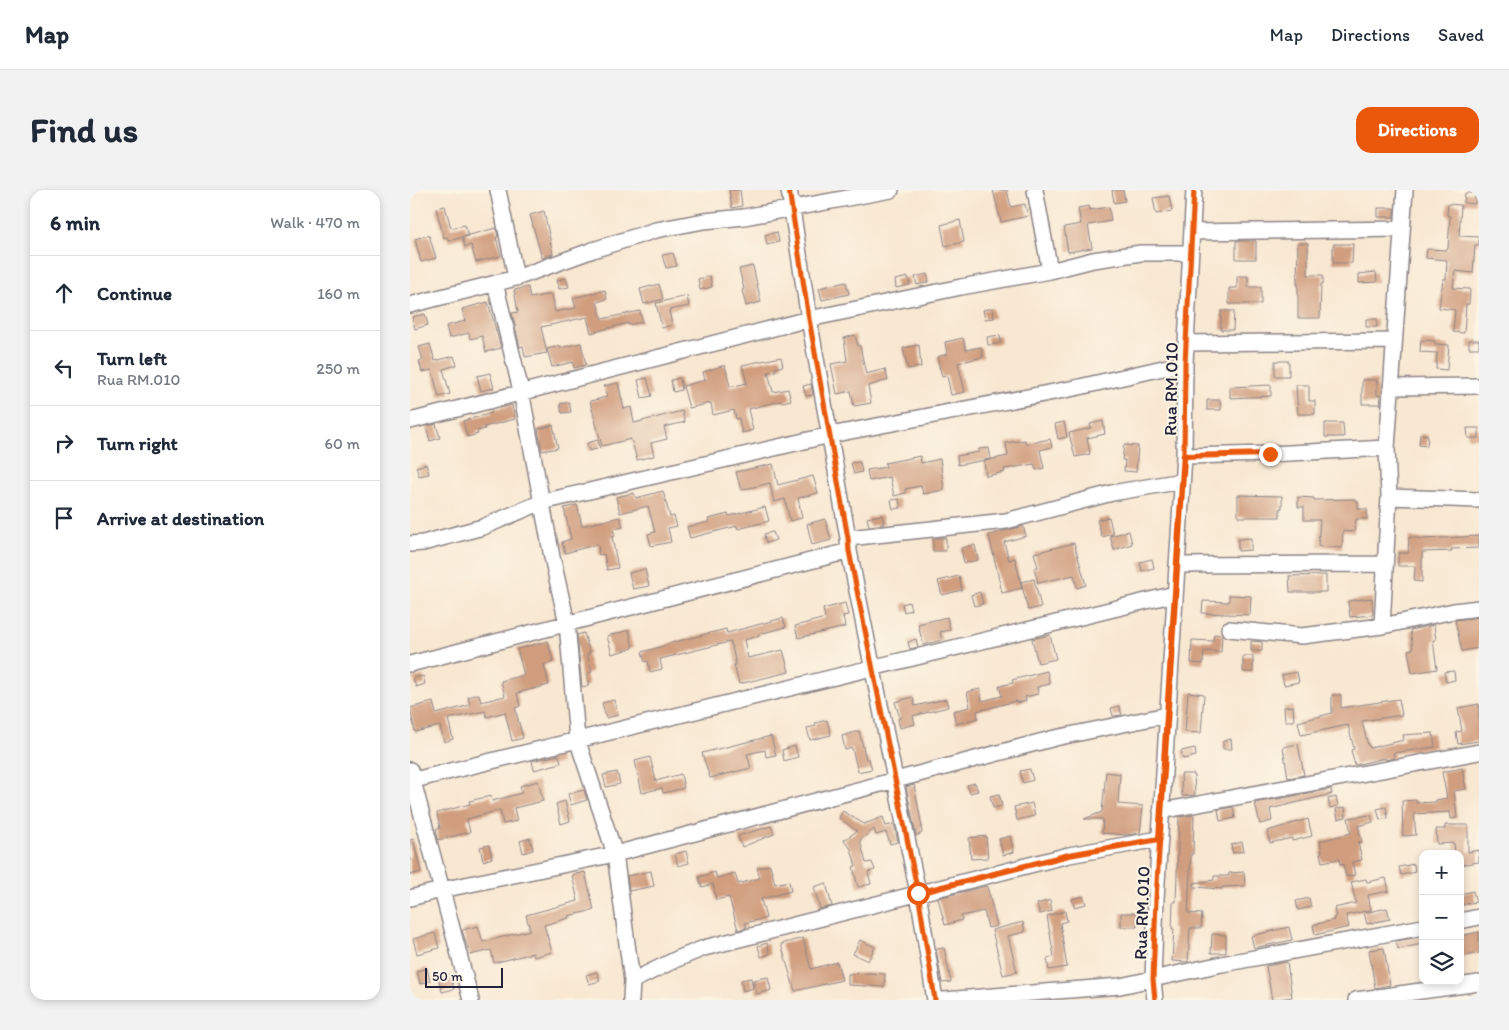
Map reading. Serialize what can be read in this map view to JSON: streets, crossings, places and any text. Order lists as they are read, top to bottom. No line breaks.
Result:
{"streets":{"street":["Rua RM.010"]},"scale_bar":"50 m","page":{"header":"Map","nav":["Map","Directions","Saved"],"buttons":"Directions","title":"Find us","heading":["6 min","Walk · 470 m"],"list":[["Continue","160 m"],["Turn left","Rua RM.010","250 m"],["Turn right","60 m"],"Arrive at destination"],"map_buttons":["+","−"],"scale":"50 m"}}
